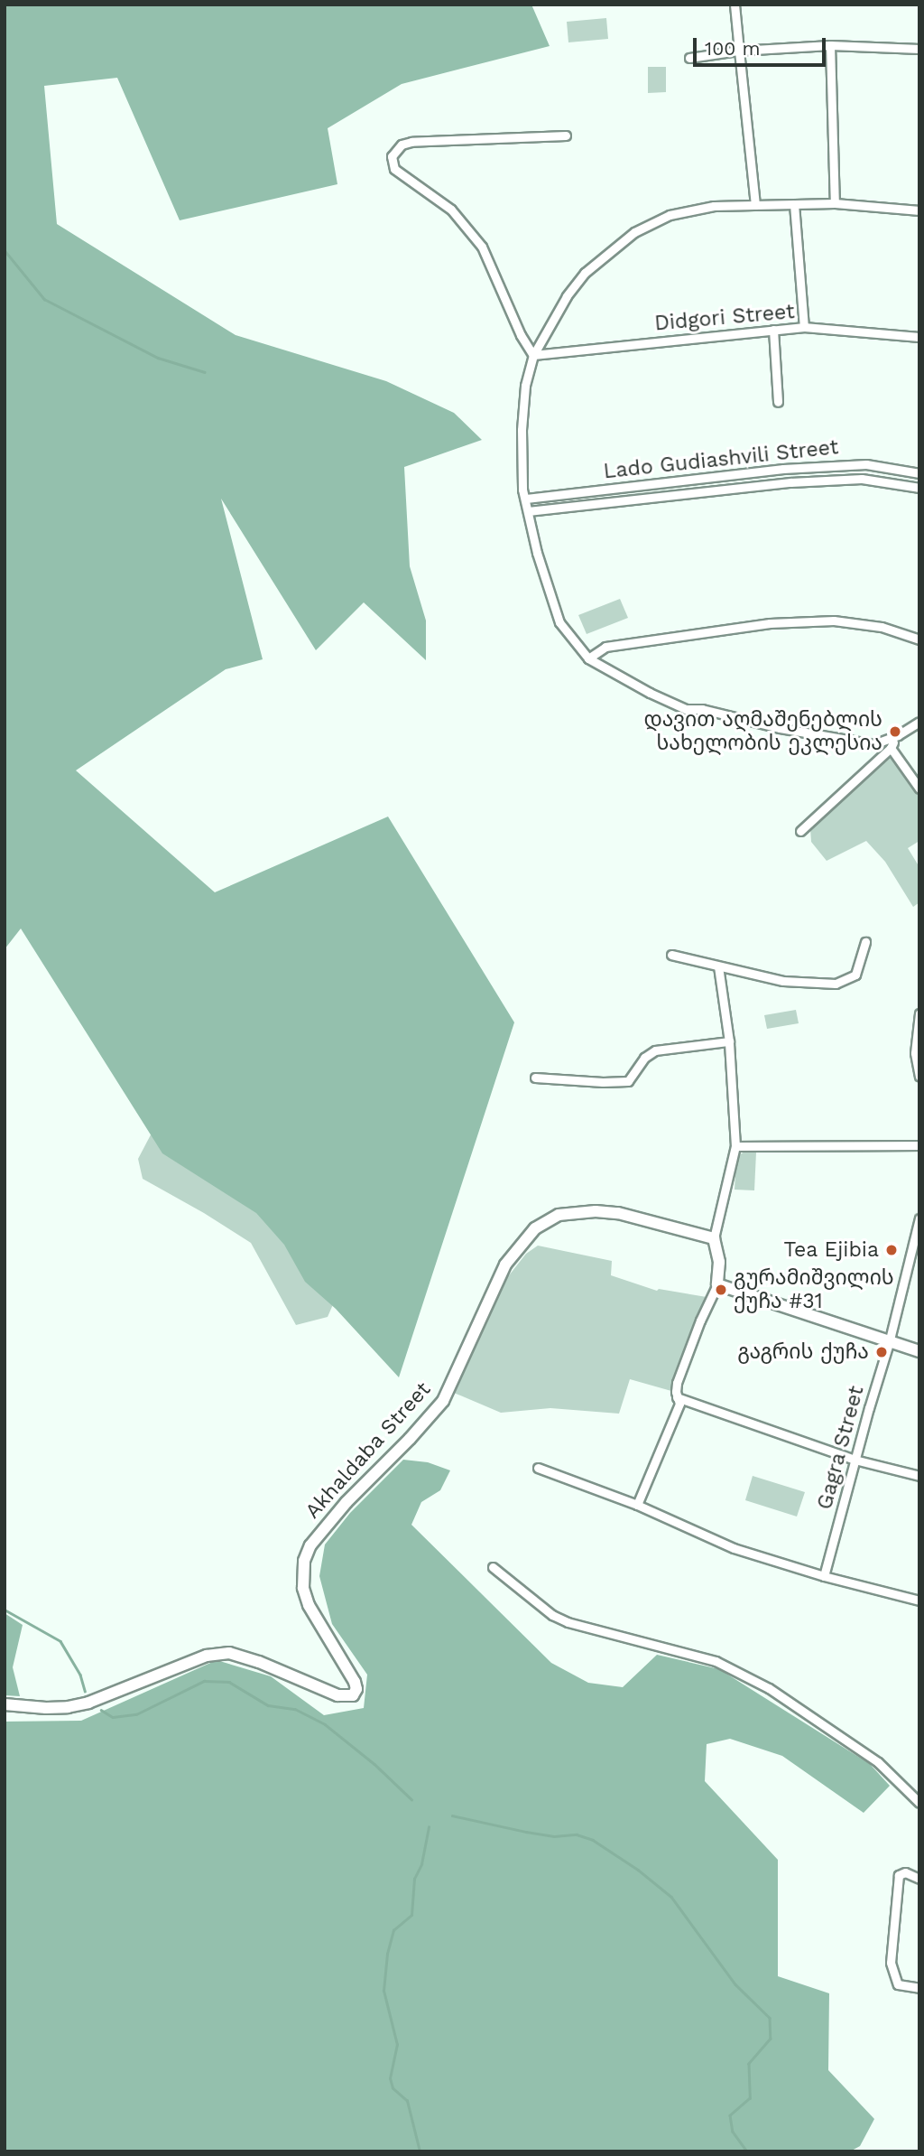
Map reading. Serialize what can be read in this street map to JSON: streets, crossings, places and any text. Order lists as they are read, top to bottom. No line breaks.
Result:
{"streets":{"street":["Didgori Street","Lado Gudiashvili Street","Gagra Street","Akhaldaba Street"]},"places":["დავით აღმაშენებლის სახელობის ეკლესია","Tea Ejibia","გურამიშვილის ქუჩა #31","გაგრის ქუჩა"],"scale_bar":"100 m"}
